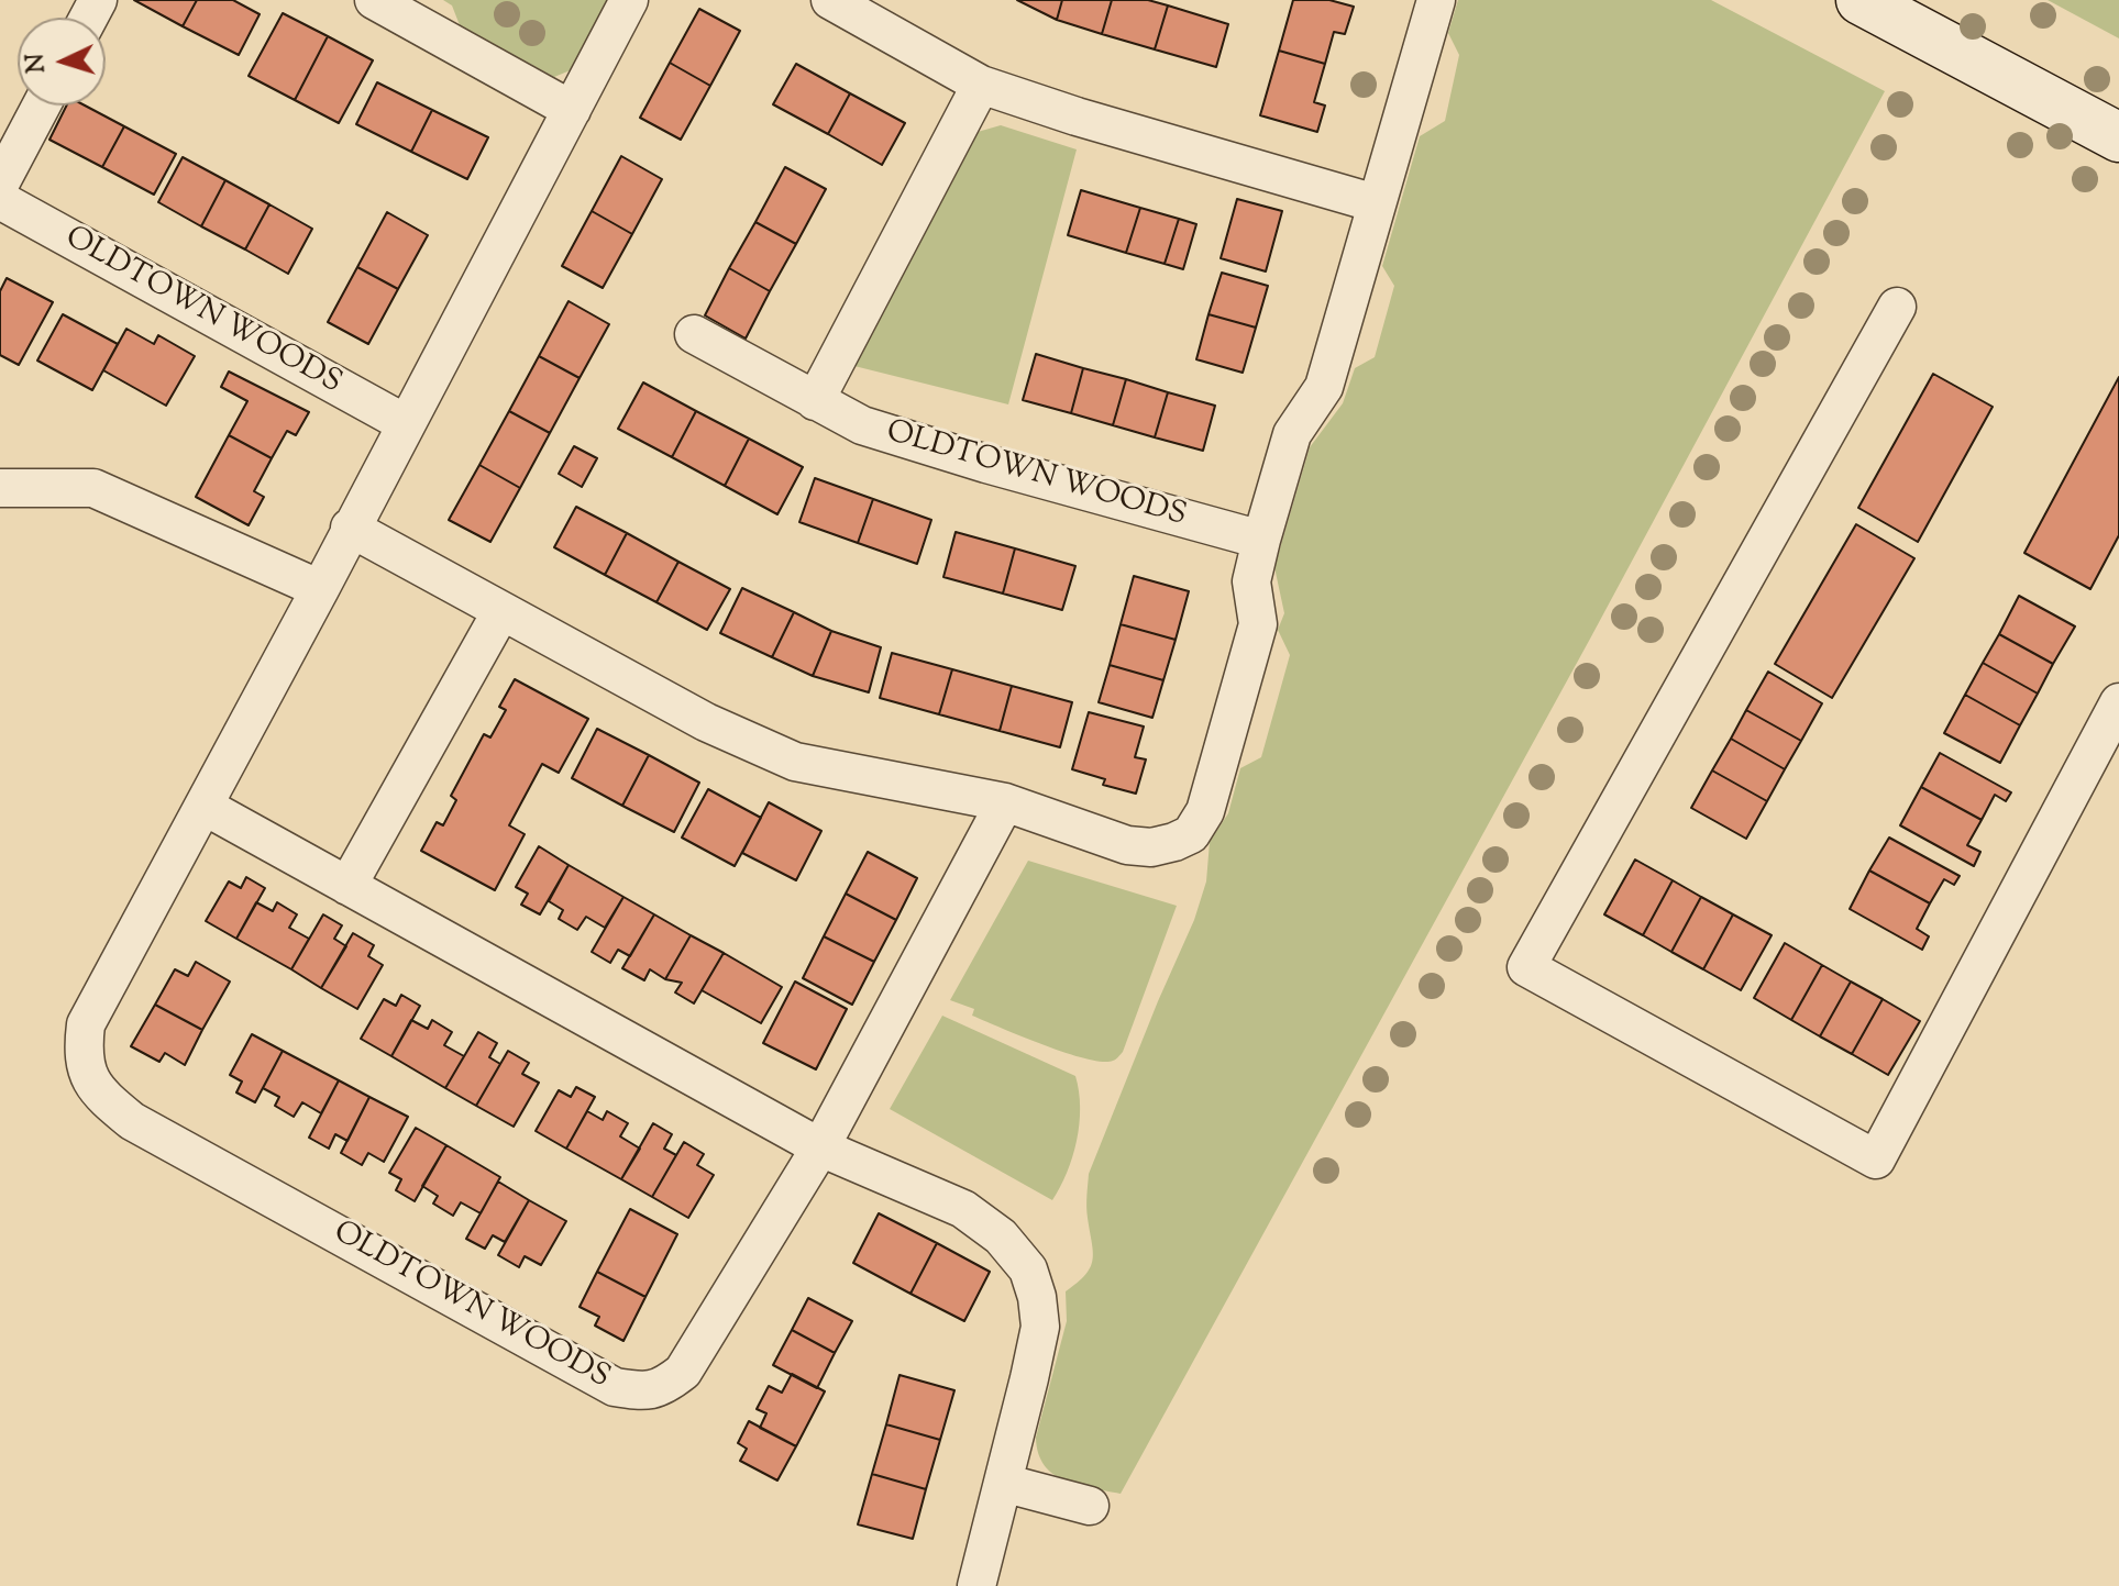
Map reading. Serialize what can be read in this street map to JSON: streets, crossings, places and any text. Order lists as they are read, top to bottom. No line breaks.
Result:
{"streets":{"street":["OLDTOWN WOODS"]},"north":"left"}
